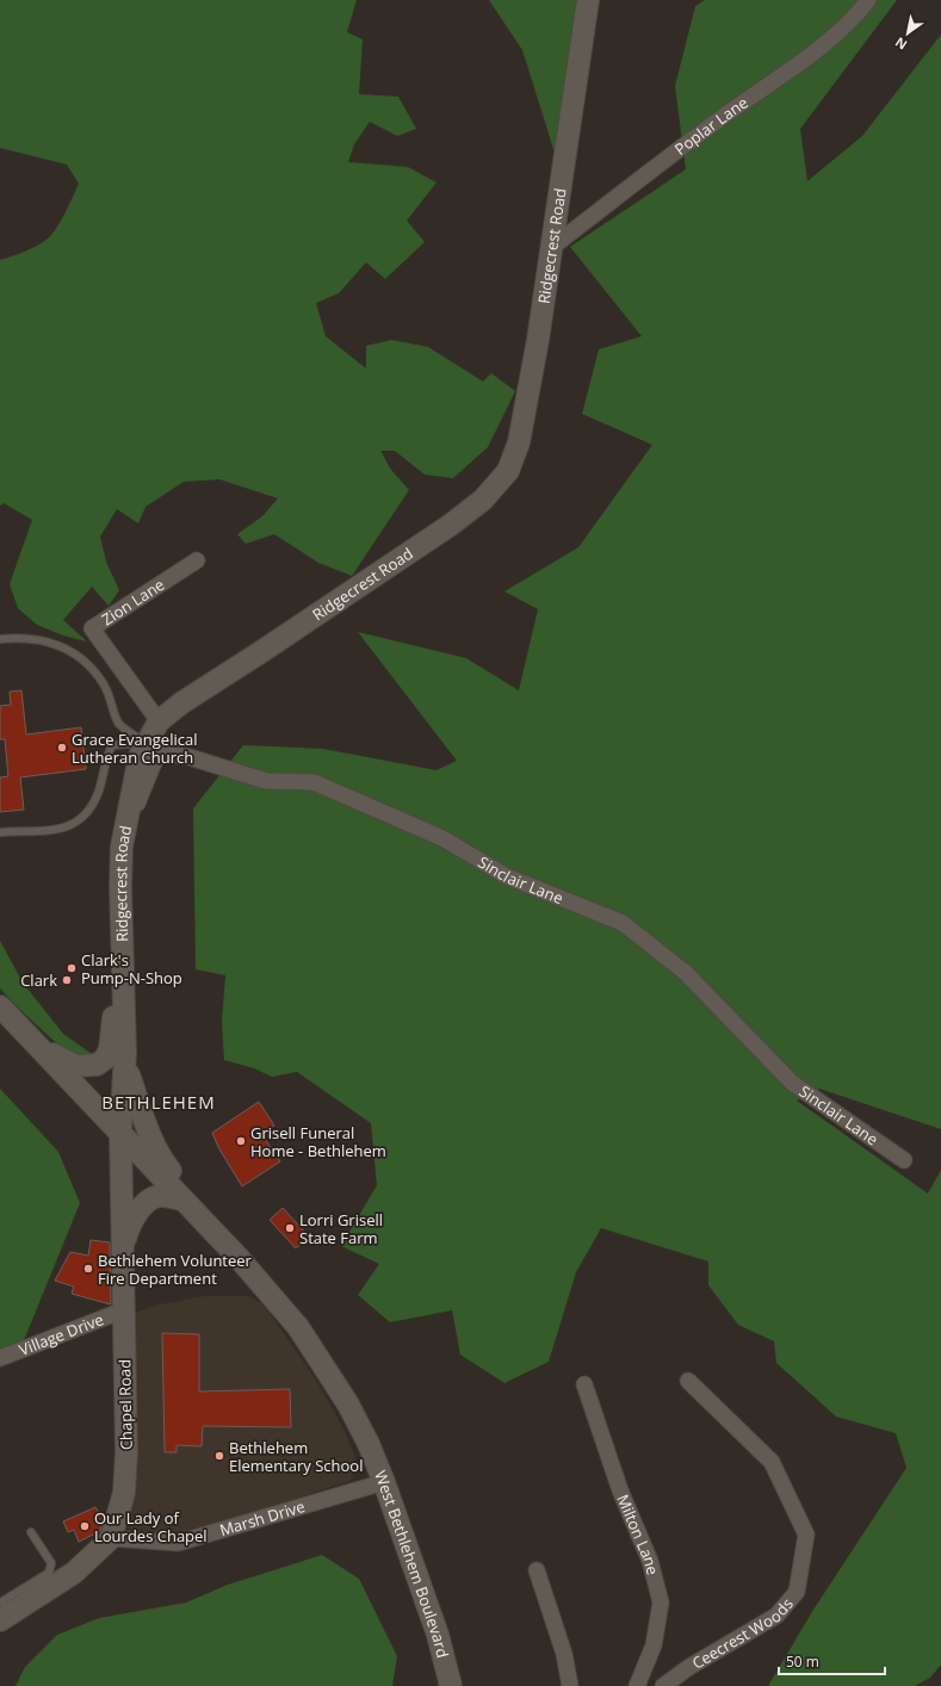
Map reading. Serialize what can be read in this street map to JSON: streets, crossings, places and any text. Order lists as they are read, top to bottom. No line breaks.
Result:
{"streets":{"main road":["Ridgecrest Road","Chapel Road","West Bethlehem Boulevard"],"street":["Poplar Lane","Zion Lane","Sinclair Lane","Village Drive","Marsh Drive","Milton Lane","Ceecrest Woods"]},"crossings":[["Poplar Lane","Ridgecrest Road"],["Ridgecrest Road","Zion Lane"],["Ridgecrest Road","Sinclair Lane"],["Ridgecrest Road","Chapel Road"],["Ridgecrest Road","West Bethlehem Boulevard"],["Village Drive","Chapel Road"],["Chapel Road","Marsh Drive"],["Chapel Road","West Bethlehem Boulevard"],["Marsh Drive","West Bethlehem Boulevard"]],"districts":["BETHLEHEM"],"places":["Grace Evangelical Lutheran Church","Clark's Pump-N-Shop","Clark","Grisell Funeral Home - Bethlehem","Lorri Grisell State Farm","Bethlehem Volunteer Fire Department","Bethlehem Elementary School","Our Lady of Lourdes Chapel"],"scale_bar":"50 m","north":"bottom left"}
